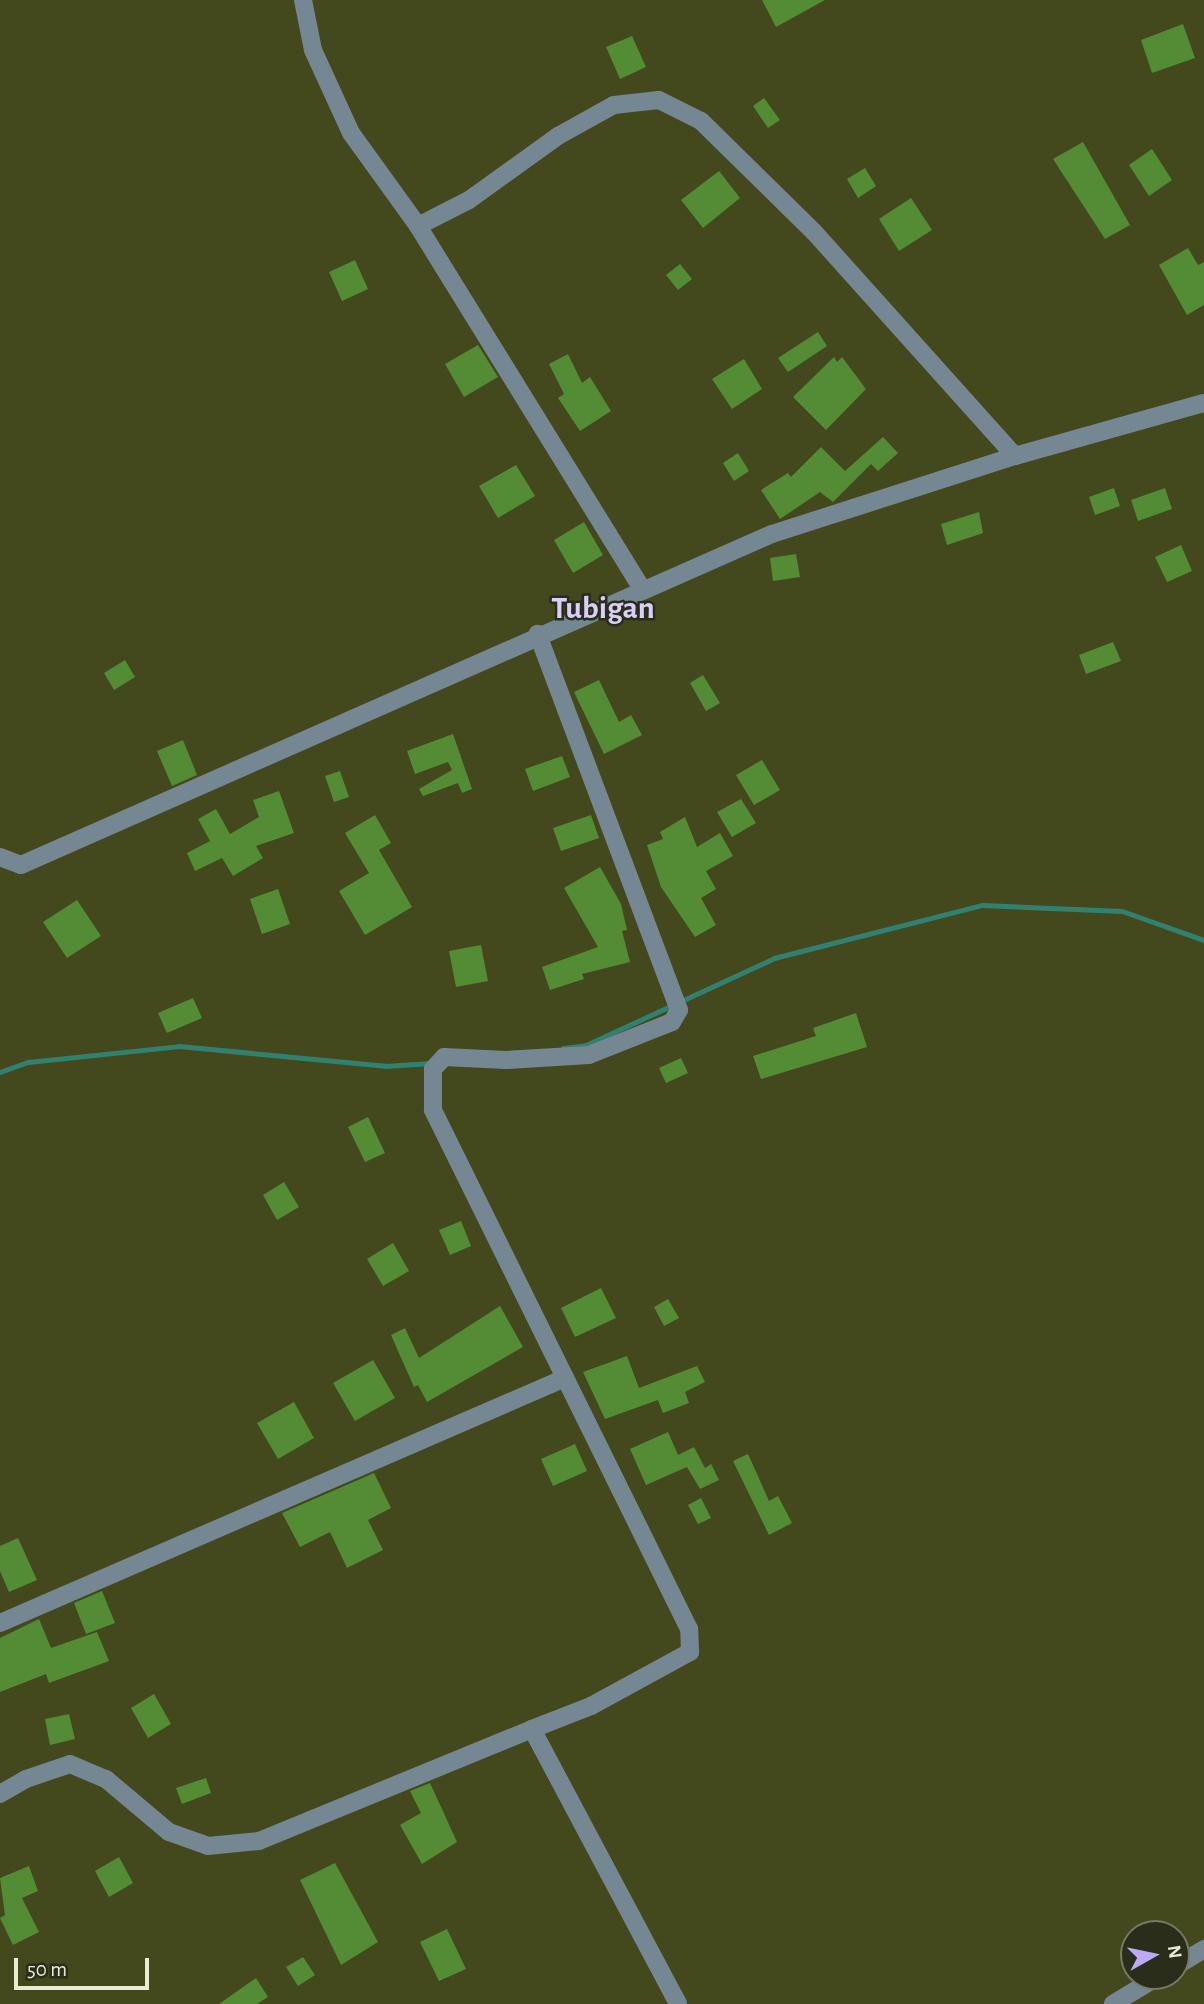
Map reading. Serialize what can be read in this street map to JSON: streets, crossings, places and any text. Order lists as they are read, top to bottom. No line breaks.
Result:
{"districts":["Tubigan"],"scale_bar":"50 m","north":"right"}
